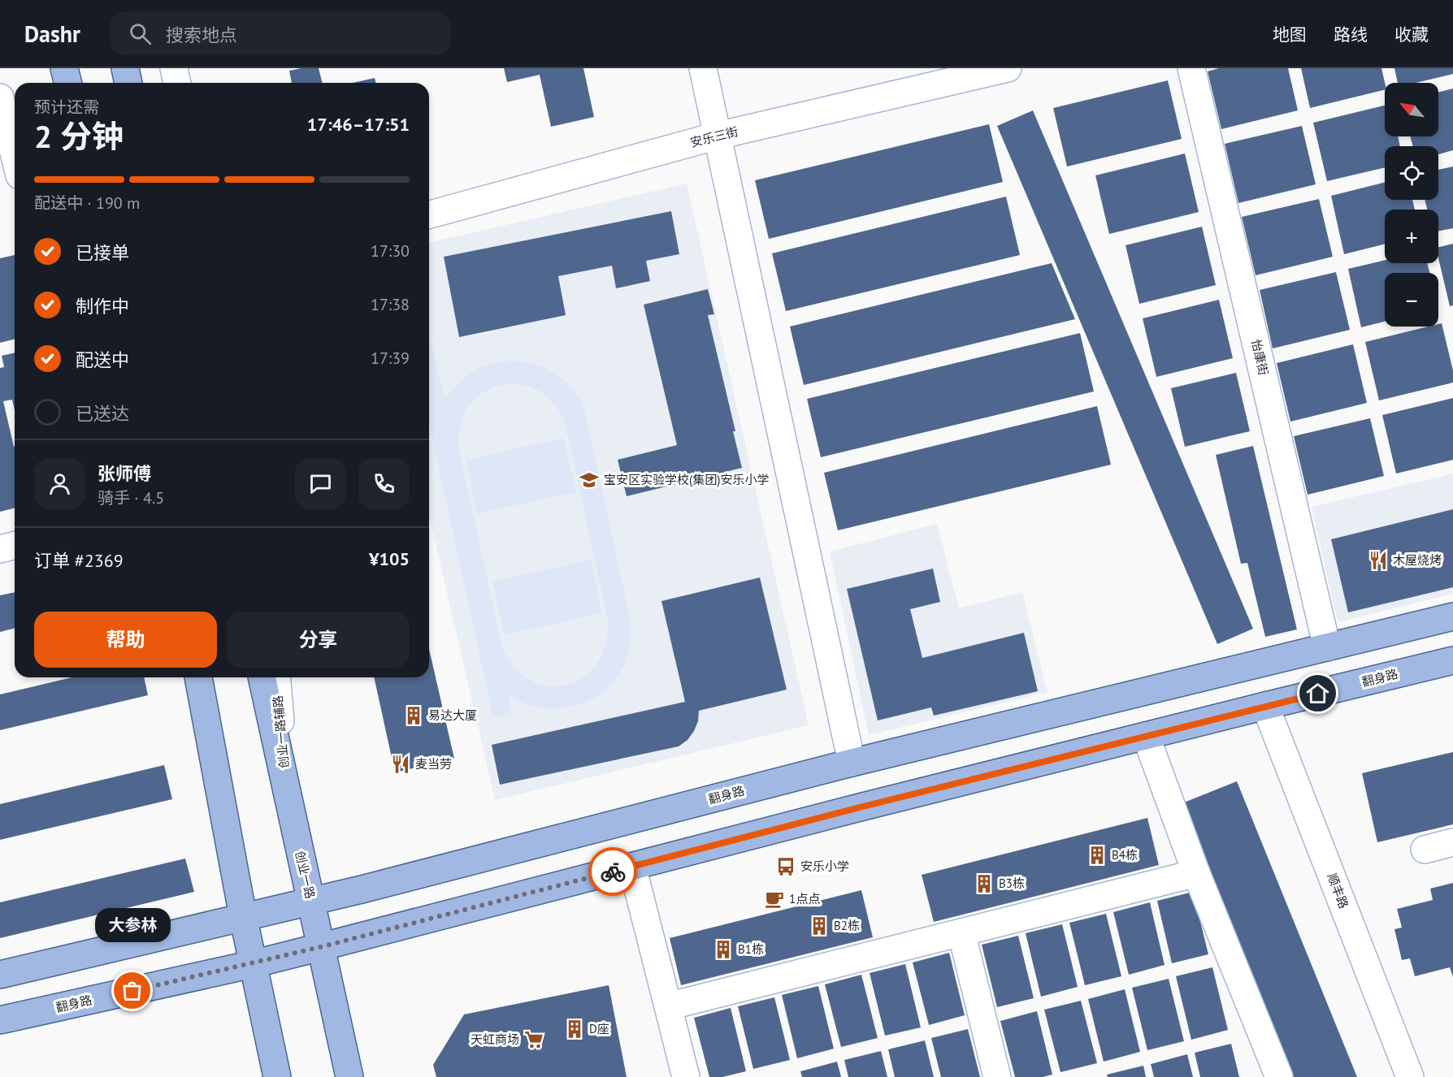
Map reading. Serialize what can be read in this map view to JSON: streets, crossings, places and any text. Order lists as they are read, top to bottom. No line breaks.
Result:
{"streets":{"main road":["翻身路","创业一路"],"street":["安乐三街","怡康街","创业一路辅路","顺丰路"]},"crossings":[["怡康街","翻身路"],["翻身路","创业一路"],["翻身路","顺丰路"],["创业一路辅路","创业一路"]],"places":{"school or university":["宝安区实验学校(集团)安乐小学"],"restaurant":["木屋烧烤","麦当劳"],"building":["易达大厦","B4栋","B3栋","B2栋","B1栋","D座"],"bus stop":["安乐小学"],"cafe":["1点点"],"other":["大参林"],"supermarket":["天虹商场"]},"north":"top left","page":{"header":"Dashr","search":"搜索地点","nav":["地图","路线","收藏"],"map_buttons":["+","−"],"heading":["2 分钟","预计还需","17:46–17:51"],"panel":["张师傅","骑手 · 4.5","订单 #2369","¥105"],"bar":"配送中 · 190 m","list":[["已接单","17:30"],["制作中","17:38"],["配送中","17:39"],"已送达"],"buttons":["帮助","分享"],"bubble":"大参林"}}
